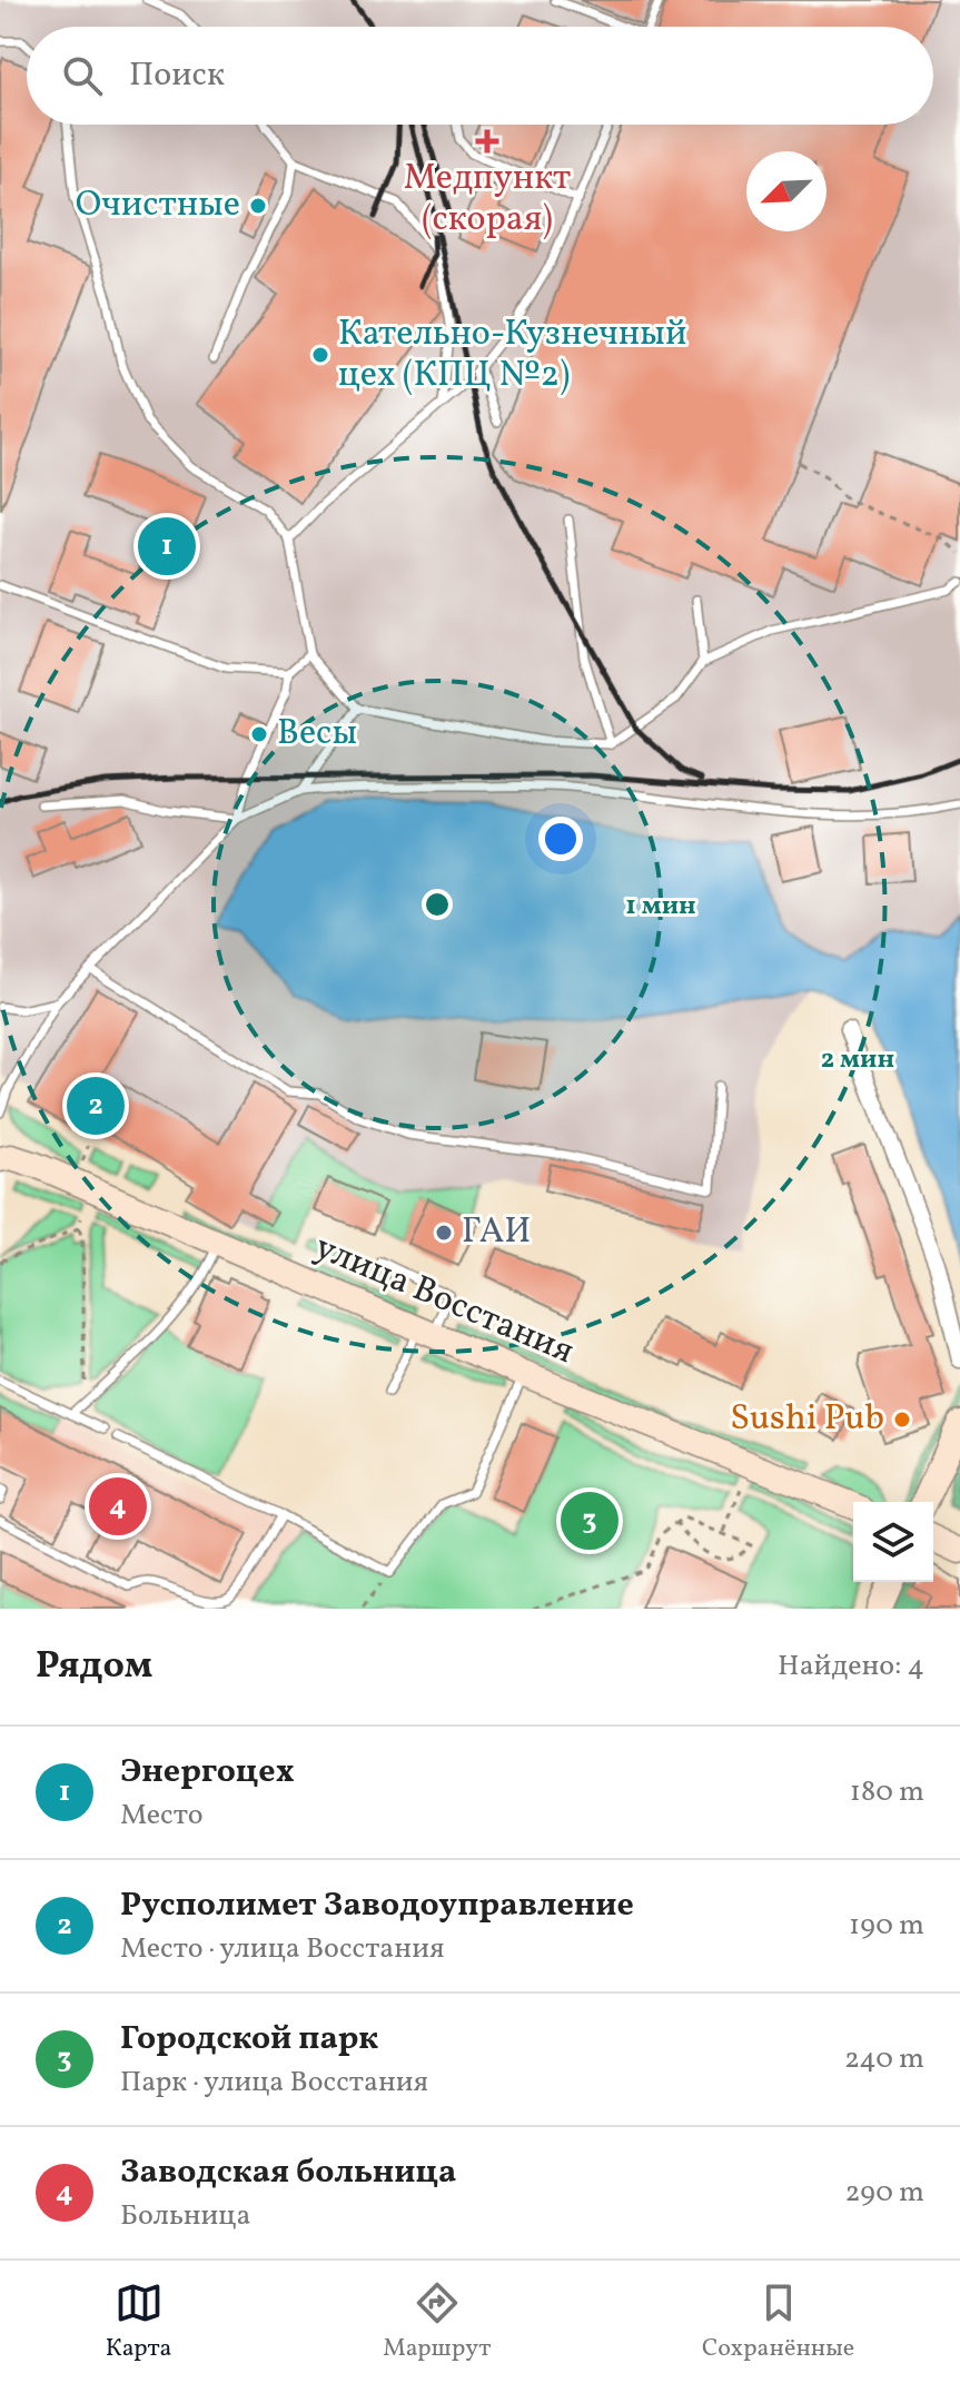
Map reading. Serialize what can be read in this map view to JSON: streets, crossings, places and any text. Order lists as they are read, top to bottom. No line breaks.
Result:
{"streets":{"street":["улица Восстания"]},"places":{"health":["Медпункт (скорая)"],"other":["Очистные","Кательно-Кузнечный цех (КПЦ №2)","Весы","ГАИ","Sushi Pub"]},"north":"bottom left","page":{"search":"Поиск","pins":["1","2","4","3"],"heading":["Рядом","Найдено: 4"],"list":[{"mark":"1","name":"Энергоцех","note":"Место","value":"180 m"},{"mark":"2","name":"Русполимет Заводоуправление","note":"Место · улица Восстания","value":"190 m"},{"mark":"3","name":"Городской парк","note":"Парк · улица Восстания","value":"240 m"},{"mark":"4","name":"Заводская больница","note":"Больница","value":"290 m"}],"nav":["Карта","Маршрут","Сохранённые"]},"rings":["1 мин","2 мин"]}
